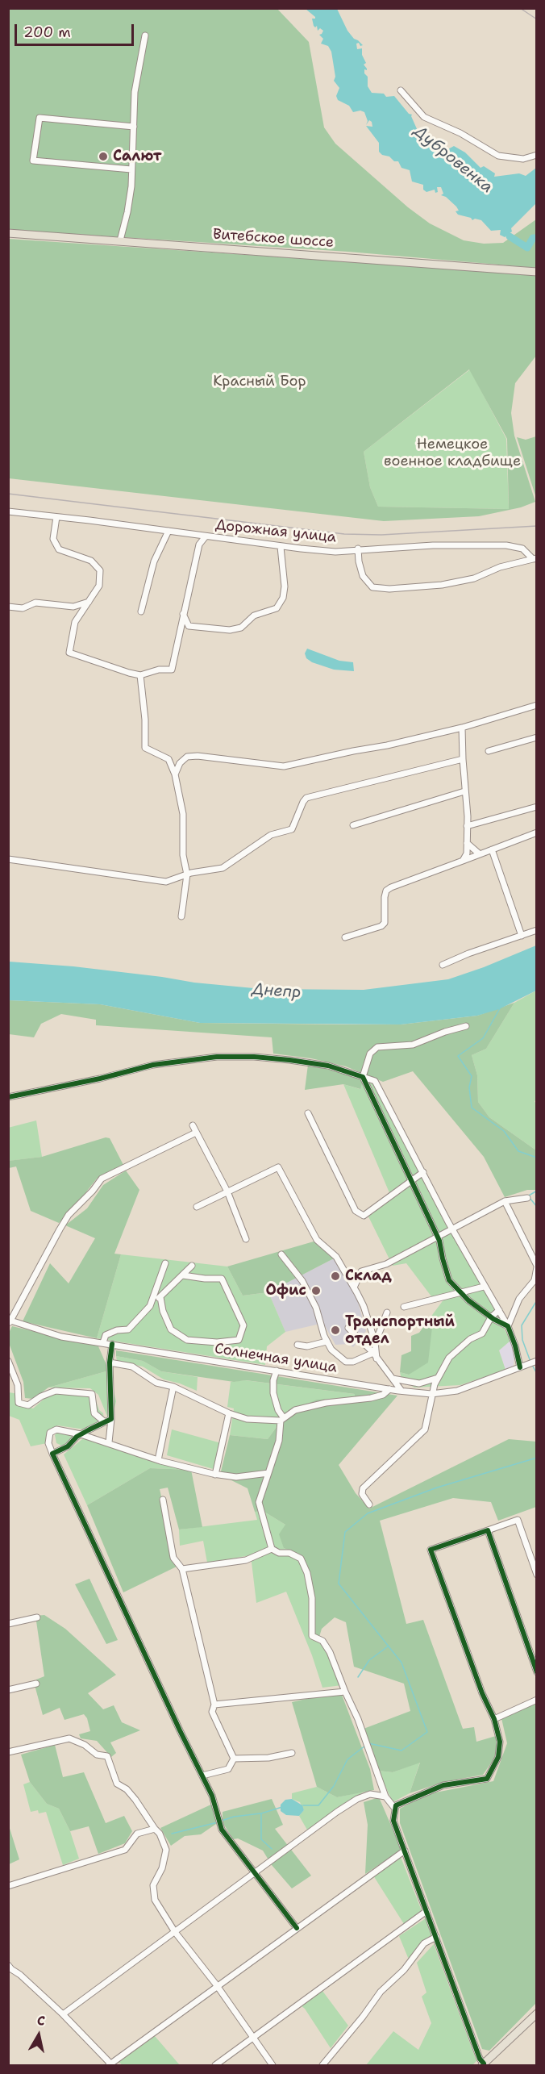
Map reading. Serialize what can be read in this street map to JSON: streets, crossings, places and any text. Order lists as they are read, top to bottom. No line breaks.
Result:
{"streets":{"main road":["Витебское шоссе"],"street":["Дорожная улица","Солнечная улица"]},"water":["Дубровенка","Днепр"],"parks":["Красный Бор","Немецкое военное кладбище"],"places":["Салют","Склад","Офис","Транспортный отдел"],"scale_bar":"200 m","north":"top"}
